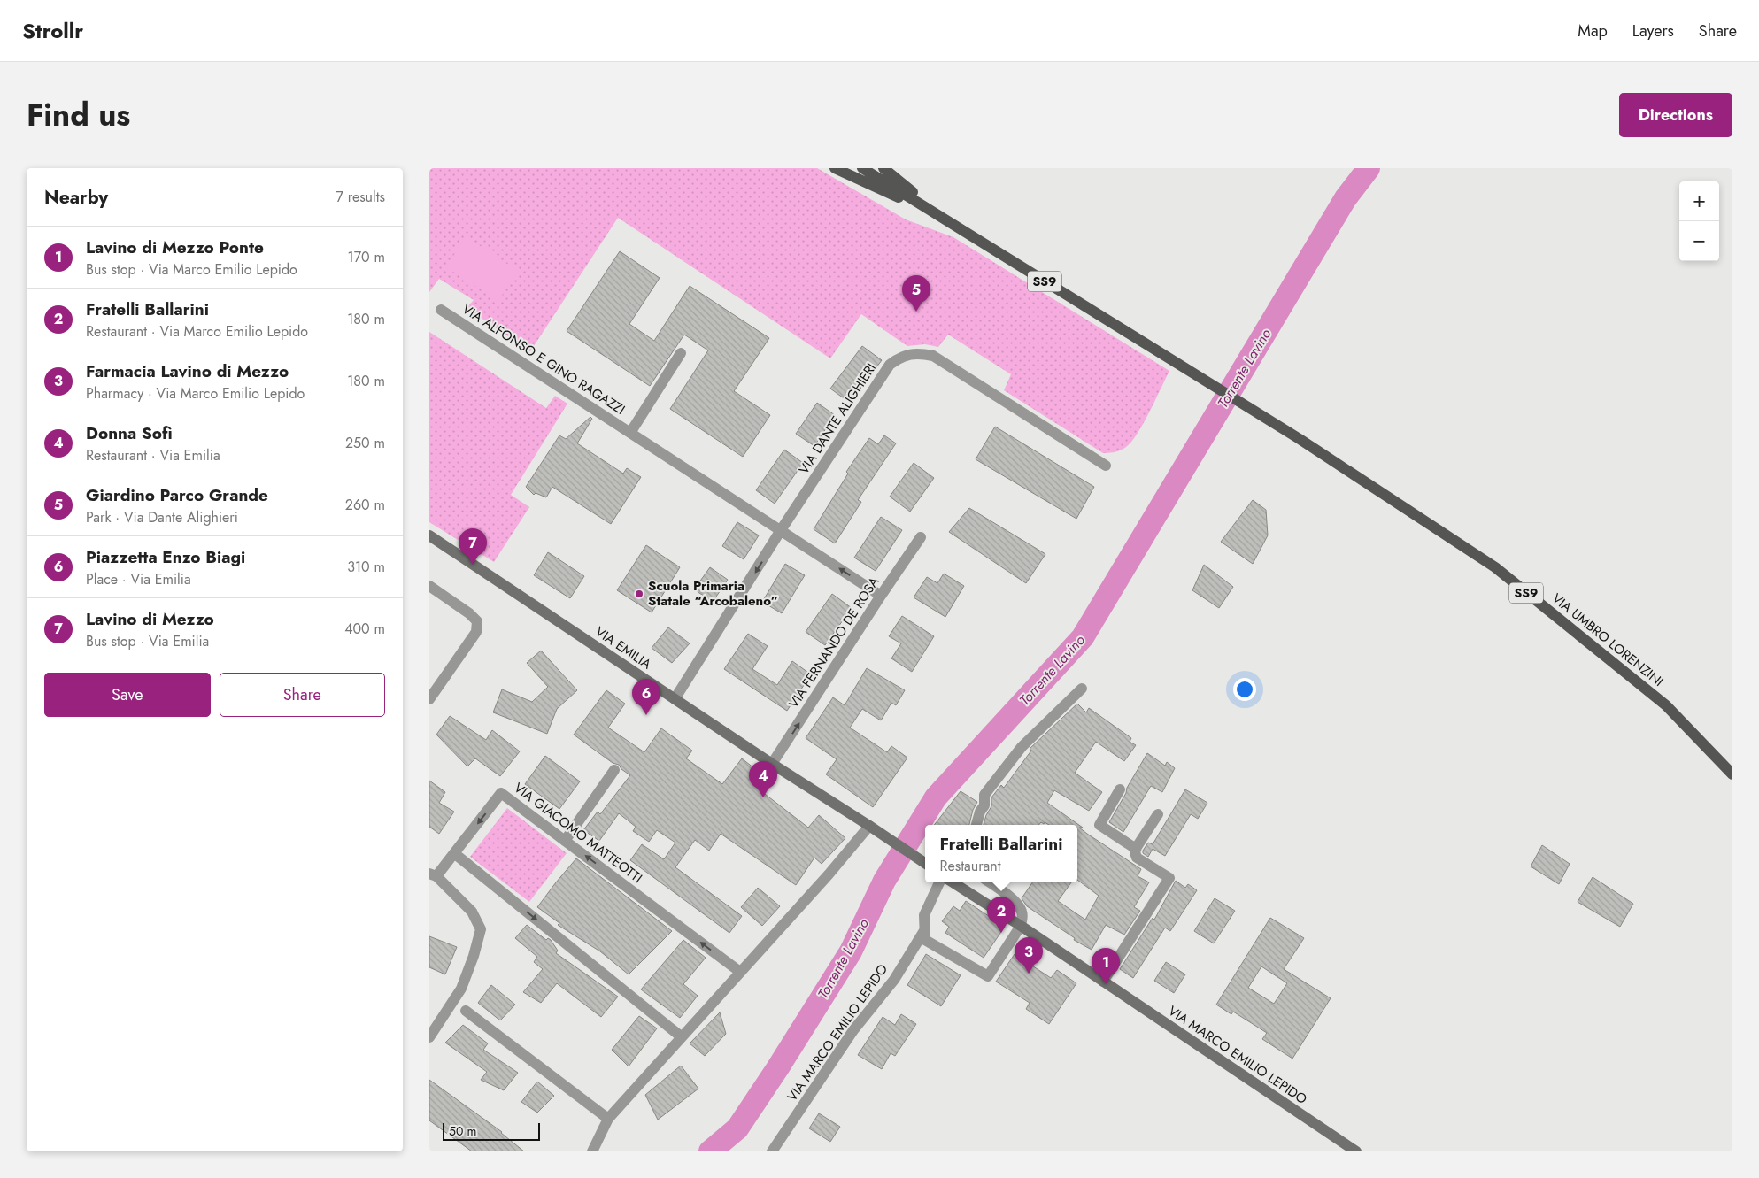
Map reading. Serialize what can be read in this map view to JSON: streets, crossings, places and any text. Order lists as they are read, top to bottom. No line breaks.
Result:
{"streets":{"main road":["SS9","VIA UMBRO LORENZINI","VIA EMILIA","VIA MARCO EMILIO LEPIDO"],"street":["VIA ALFONSO E GINO RAGAZZI","VIA DANTE ALIGHIERI","VIA FERNANDO DE ROSA","VIA GIACOMO MATTEOTTI"]},"crossings":[["SS9","VIA UMBRO LORENZINI"],["VIA ALFONSO E GINO RAGAZZI","VIA DANTE ALIGHIERI"],["VIA ALFONSO E GINO RAGAZZI","VIA FERNANDO DE ROSA"],["VIA DANTE ALIGHIERI","VIA EMILIA"],["VIA FERNANDO DE ROSA","VIA EMILIA"]],"one_way":["VIA FERNANDO DE ROSA"],"water":["Torrente Lavino"],"places":["Scuola Primaria Statale “Arcobaleno”"],"scale_bar":"50 m","page":{"header":"Strollr","nav":["Map","Layers","Share"],"title":"Find us","buttons":["Directions",["Save","Share"]],"heading":["Nearby","7 results"],"map_buttons":["+","−"],"list":[{"mark":"1","name":"Lavino di Mezzo Ponte","note":"Bus stop · Via Marco Emilio Lepido","value":"170 m"},{"mark":"2","name":"Fratelli Ballarini","note":"Restaurant · Via Marco Emilio Lepido","value":"180 m"},{"mark":"3","name":"Farmacia Lavino di Mezzo","note":"Pharmacy · Via Marco Emilio Lepido","value":"180 m"},{"mark":"4","name":"Donna Sofì","note":"Restaurant · Via Emilia","value":"250 m"},{"mark":"5","name":"Giardino Parco Grande","note":"Park · Via Dante Alighieri","value":"260 m"},{"mark":"6","name":"Piazzetta Enzo Biagi","note":"Place · Via Emilia","value":"310 m"},{"mark":"7","name":"Lavino di Mezzo","note":"Bus stop · Via Emilia","value":"400 m"}],"pins":["5","7","6","4","2","3","1"],"popup":["Fratelli Ballarini","Restaurant"],"scale":"50 m"}}
